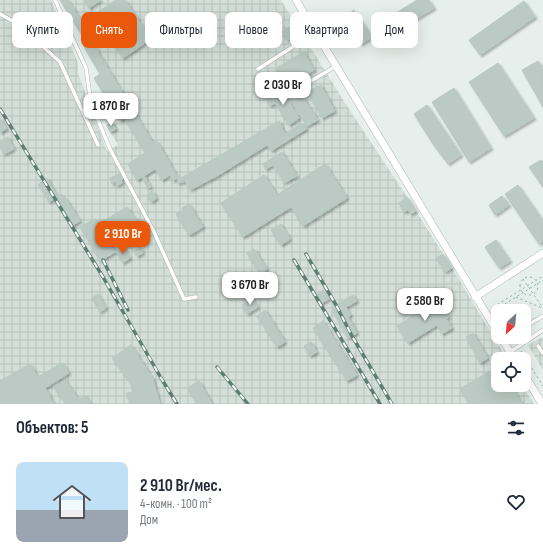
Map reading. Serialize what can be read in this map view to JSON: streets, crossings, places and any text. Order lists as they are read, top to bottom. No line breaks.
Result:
{"north":"bottom left","page":{"chip":["Купить","Снять","Фильтры","Новое","Квартира","Дом"],"price":["2 030 Br","1 870 Br","2 910 Br","3 670 Br","2 580 Br"],"heading":"Объектов: 5","list":[{"name":"2 910 Br/мес.","note":"4-комн. · 100 m² · Дом"}]}}
